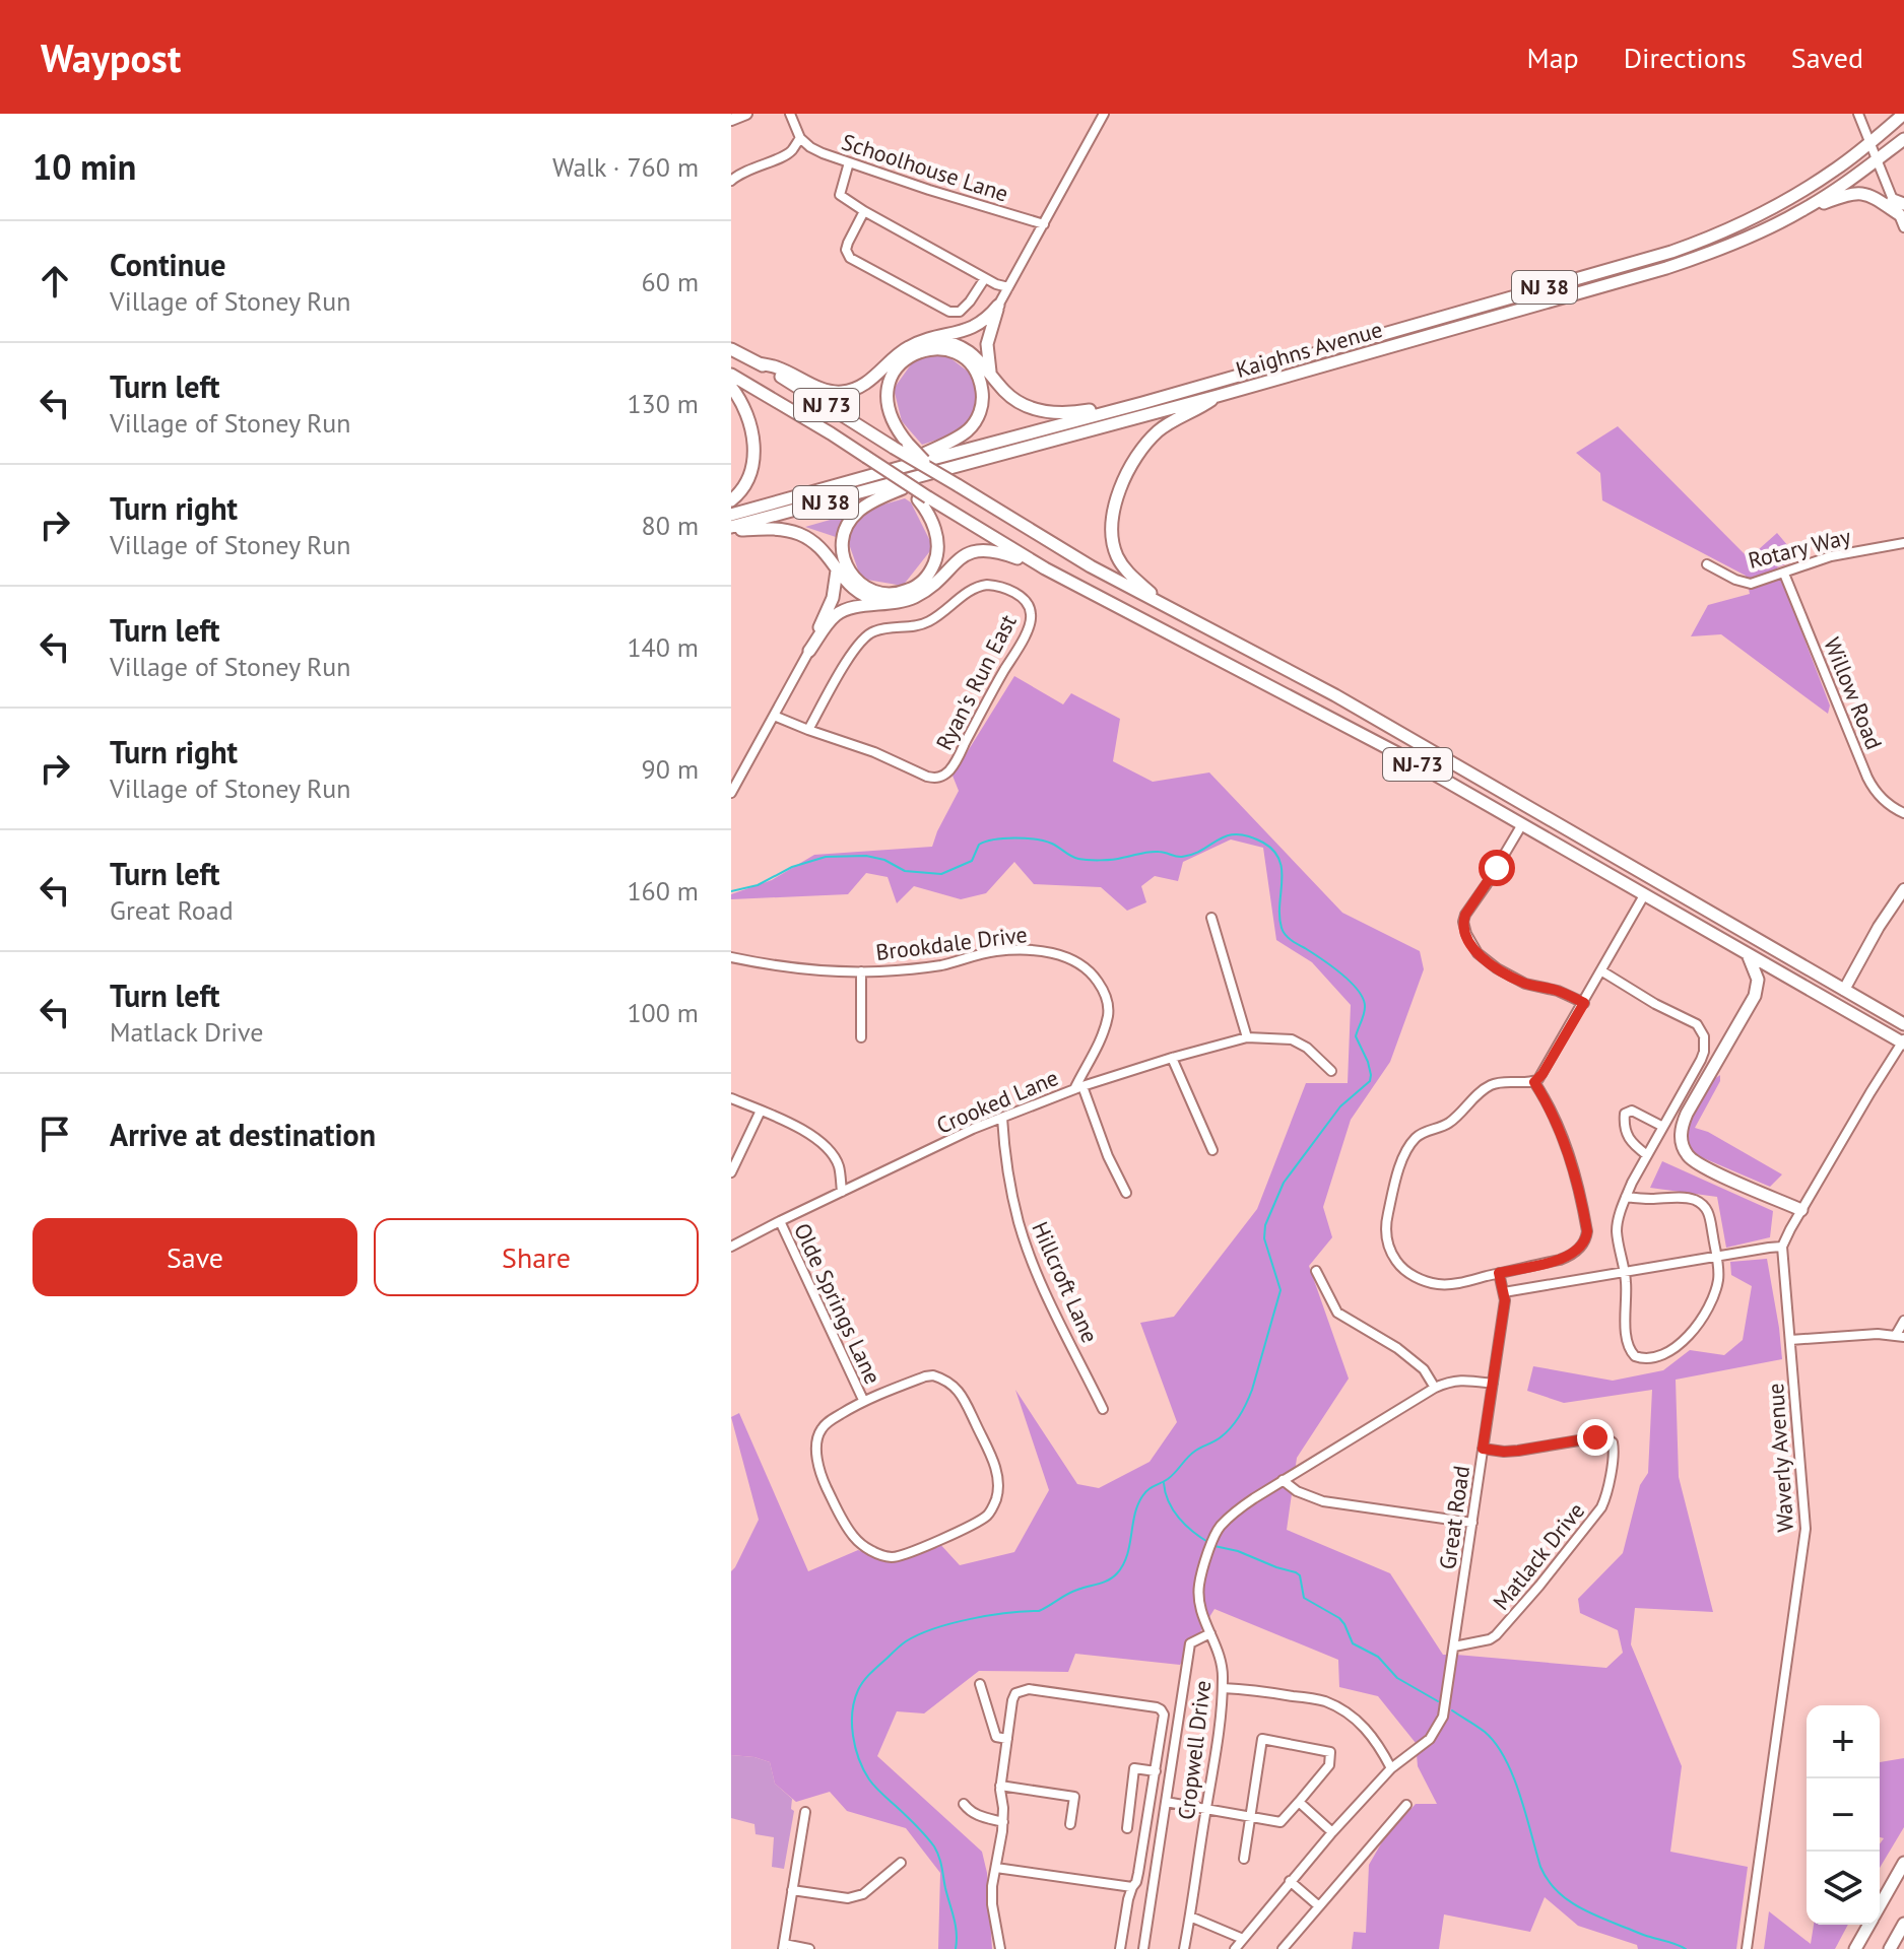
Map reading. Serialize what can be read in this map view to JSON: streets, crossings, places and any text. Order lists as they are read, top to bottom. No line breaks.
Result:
{"streets":{"highway":["NJ 38","Kaighns Avenue","NJ 73","NJ-73"],"street":["Schoolhouse Lane","Rotary Way","Ryan's Run East","Willow Road","Brookdale Drive","Crooked Lane","Hillcroft Lane","Olde Springs Lane","Waverly Avenue","Great Road","Matlack Drive","Cropwell Drive"]},"crossings":[["NJ 38","Kaighns Avenue"],["Kaighns Avenue","NJ 73"],["NJ 73","NJ-73"],["Rotary Way","Willow Road"],["Brookdale Drive","Crooked Lane"],["Crooked Lane","Hillcroft Lane"],["Crooked Lane","Olde Springs Lane"],["Great Road","Matlack Drive"]],"page":{"header":"Waypost","nav":["Map","Directions","Saved"],"heading":["10 min","Walk · 760 m"],"list":[["Continue","Village of Stoney Run","60 m"],["Turn left","Village of Stoney Run","130 m"],["Turn right","Village of Stoney Run","80 m"],["Turn left","Village of Stoney Run","140 m"],["Turn right","Village of Stoney Run","90 m"],["Turn left","Great Road","160 m"],["Turn left","Matlack Drive","100 m"],"Arrive at destination"],"buttons":["Save","Share"],"map_buttons":["+","−"]}}
